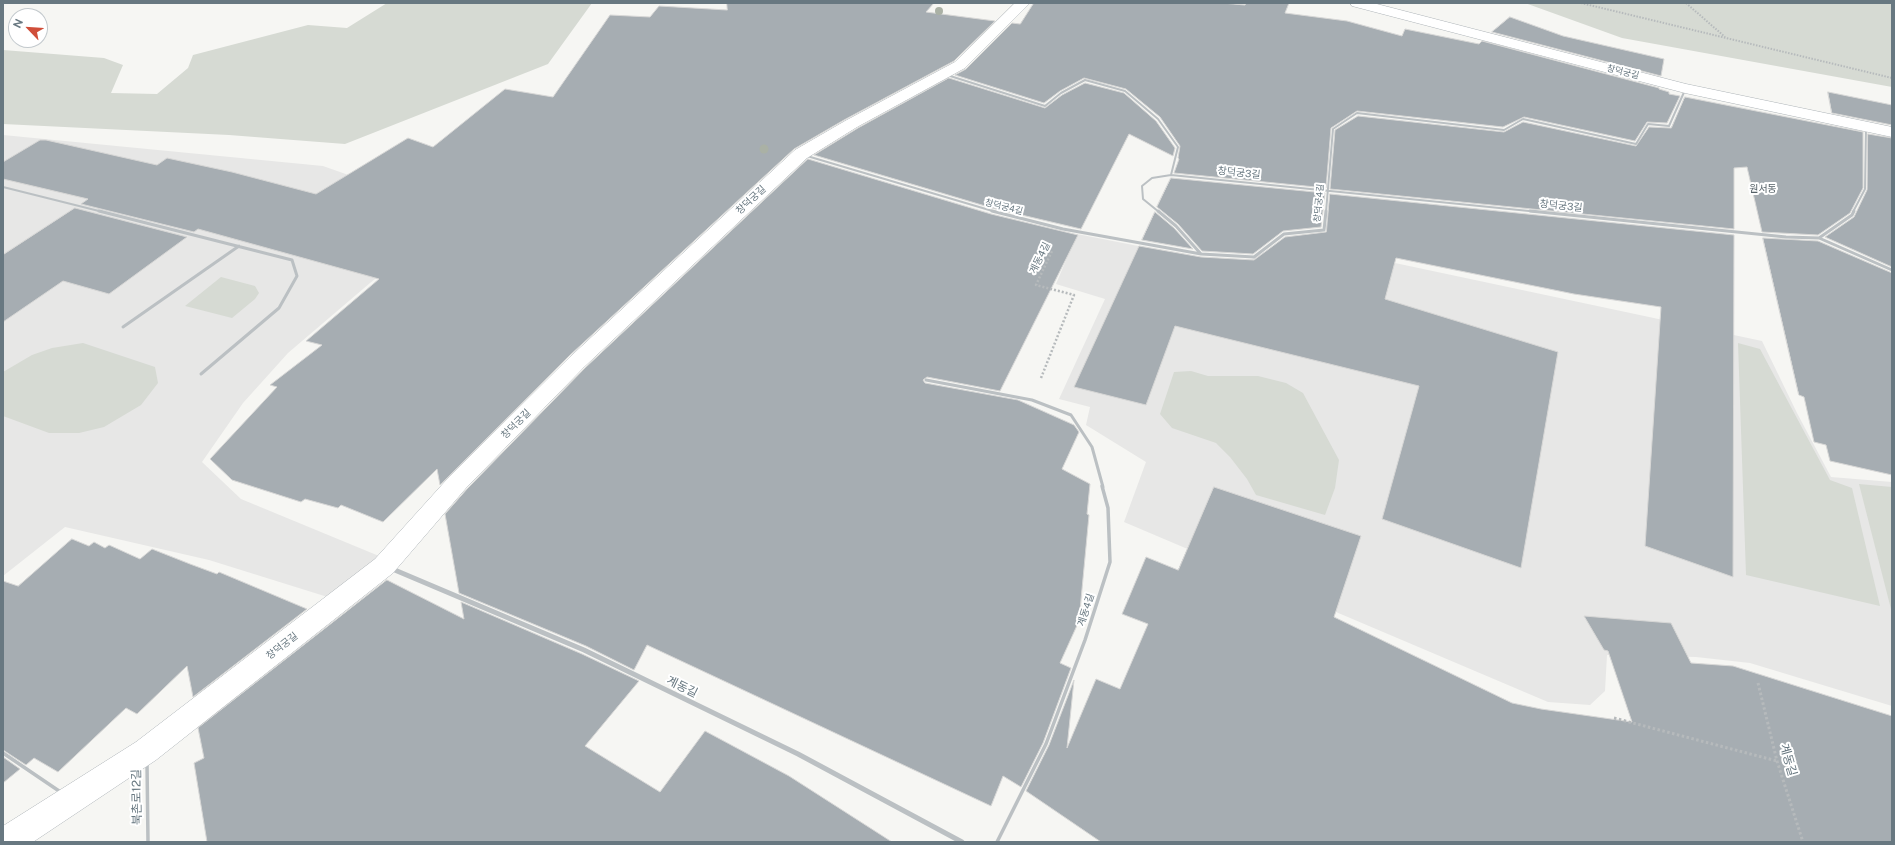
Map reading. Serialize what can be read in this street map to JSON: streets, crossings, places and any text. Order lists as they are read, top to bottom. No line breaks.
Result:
{"streets":{"street":["창덕궁길","계동길"],"lane":["창덕궁3길","창덕궁4길","계동4길","북촌로12길"]},"crossings":[["창덕궁길","창덕궁4길"],["창덕궁길","계동길"],["창덕궁길","북촌로12길"],["창덕궁3길","창덕궁4길"],["창덕궁4길","계동4길"]],"districts":["원서동"],"north":"top left"}
